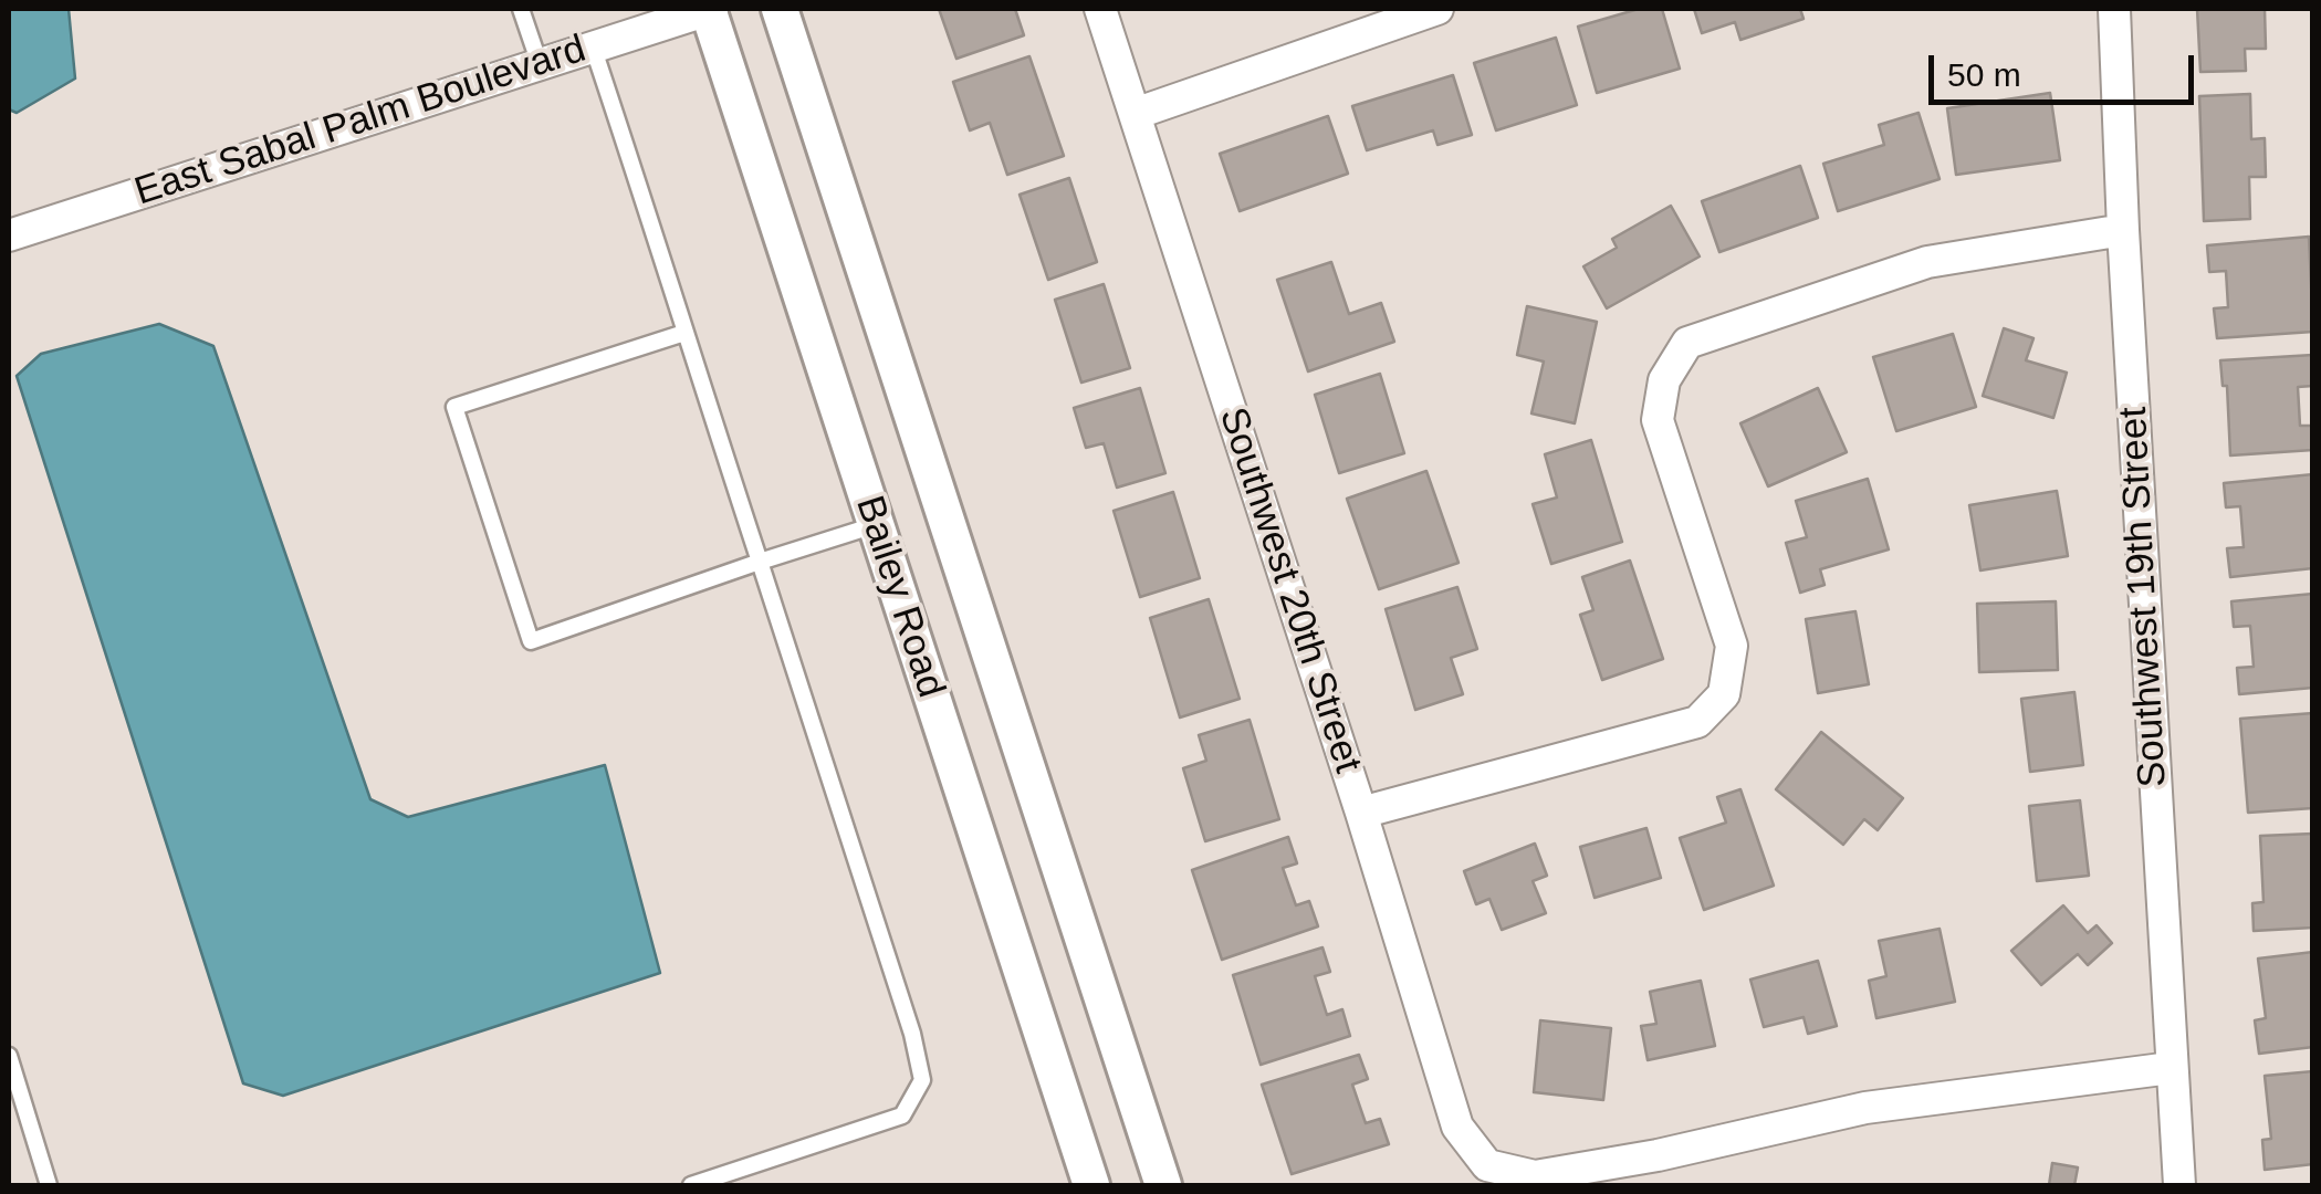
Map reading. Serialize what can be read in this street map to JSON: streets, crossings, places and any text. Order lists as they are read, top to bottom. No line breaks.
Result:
{"streets":{"street":["East Sabal Palm Boulevard","Southwest 20th Street","Bailey Road","Southwest 19th Street"]},"crossings":[["East Sabal Palm Boulevard","Bailey Road"],["Southwest 20th Street","Southwest 19th Street"]],"scale_bar":"50 m"}
